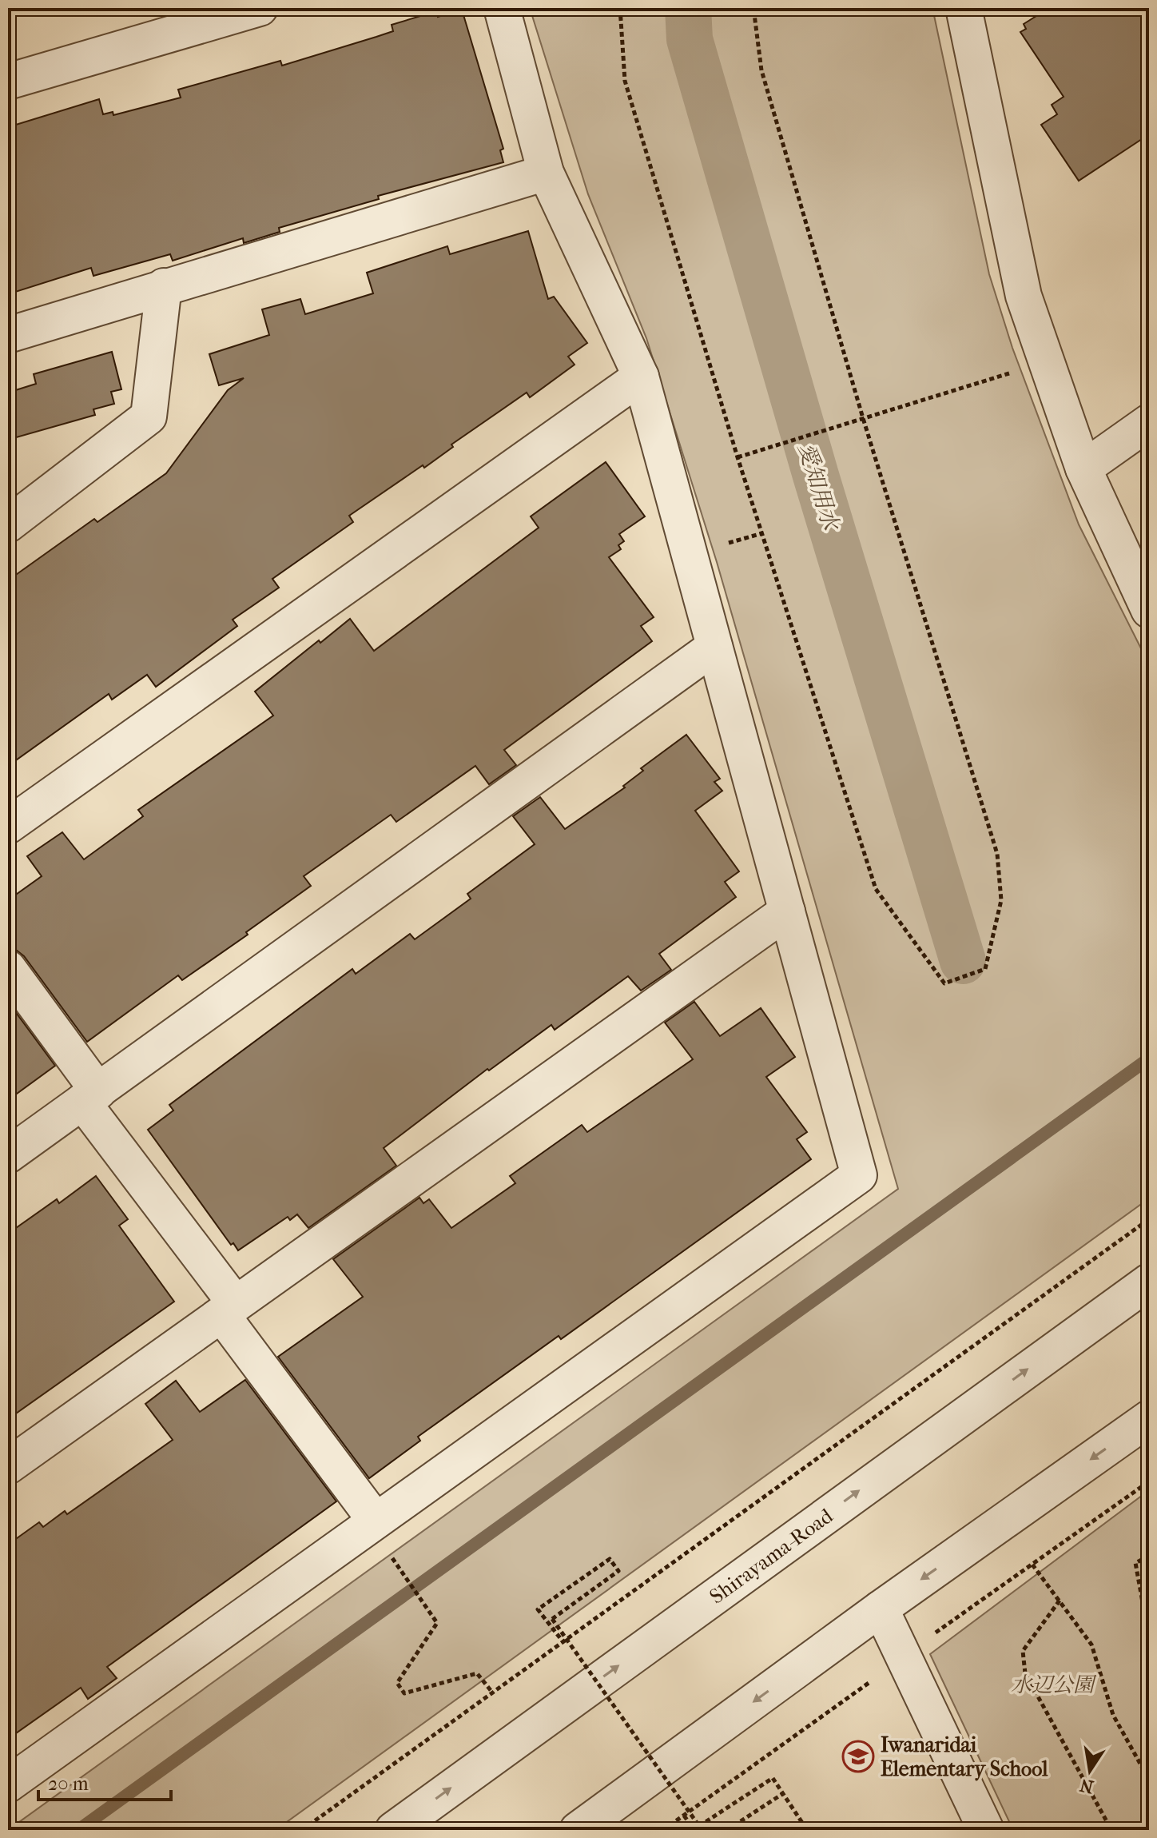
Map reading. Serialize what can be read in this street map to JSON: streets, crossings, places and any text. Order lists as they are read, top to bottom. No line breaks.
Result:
{"streets":{"street":["Shirayama-Road"]},"water":["愛知用水"],"parks":["水辺公園"],"places":{"school or university":["Iwanaridai Elementary School"]},"scale_bar":"20 m","north":"bottom"}
